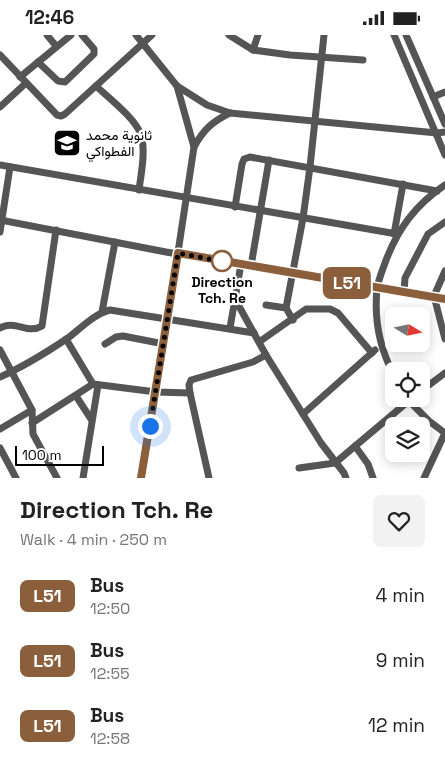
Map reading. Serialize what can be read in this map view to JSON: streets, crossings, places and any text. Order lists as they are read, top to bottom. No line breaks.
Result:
{"places":{"school or university":["ثانوية محمد الفطواكي"],"other":["Direction Tch. Re"]},"lines":["bus line L51"],"scale_bar":"100 m","north":"right","page":{"status":"12:46","on_map":"L51","scale":"100 m","heading":["Direction Tch. Re","Walk · 4 min · 250 m"],"list":[{"mark":"L51","name":"Bus","note":"12:50","value":"4 min"},{"mark":"L51","name":"Bus","note":"12:55","value":"9 min"},{"mark":"L51","name":"Bus","note":"12:58","value":"12 min"}]}}
